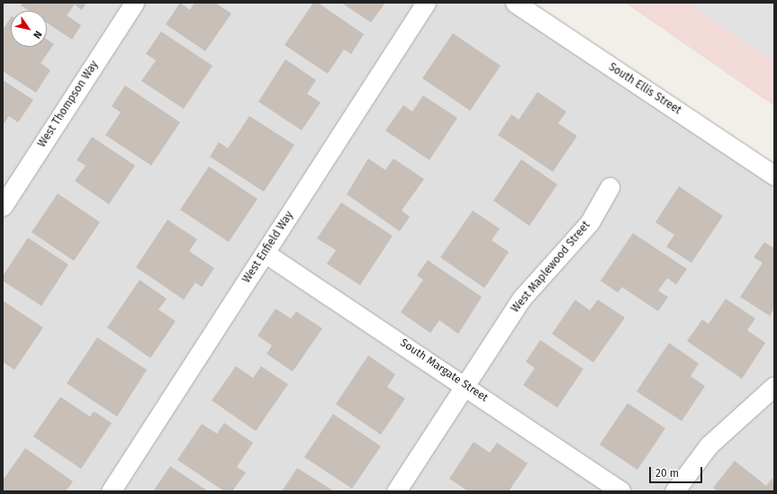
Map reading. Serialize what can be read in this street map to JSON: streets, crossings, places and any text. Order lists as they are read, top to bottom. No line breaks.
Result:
{"streets":{"street":["South Ellis Street","West Thompson Way","West Enfield Way","West Maplewood Street","South Margate Street"]},"crossings":[["West Enfield Way","South Margate Street"],["West Maplewood Street","South Margate Street"]],"scale_bar":"20 m","north":"bottom right"}
